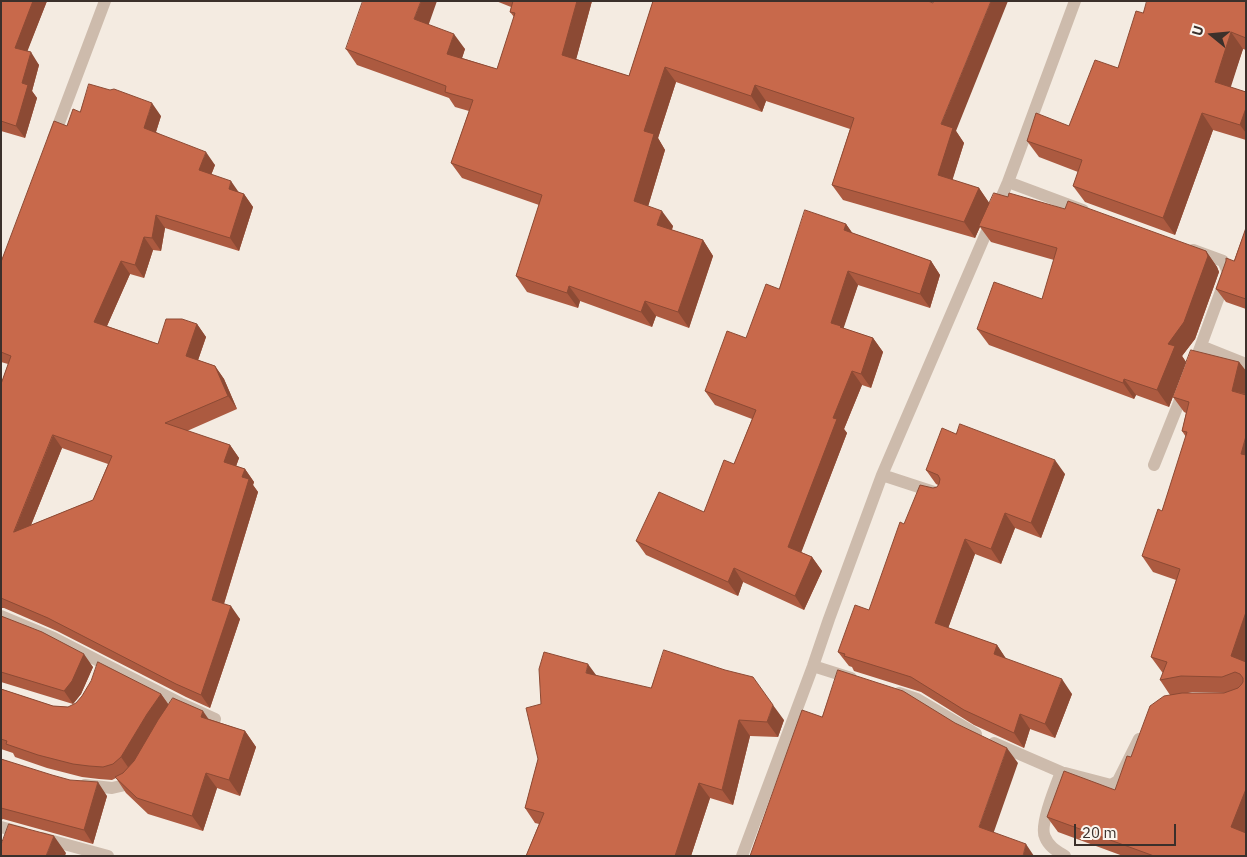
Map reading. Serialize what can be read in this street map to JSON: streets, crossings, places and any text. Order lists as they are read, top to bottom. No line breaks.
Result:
{"scale_bar":"20 m","north":"left"}
